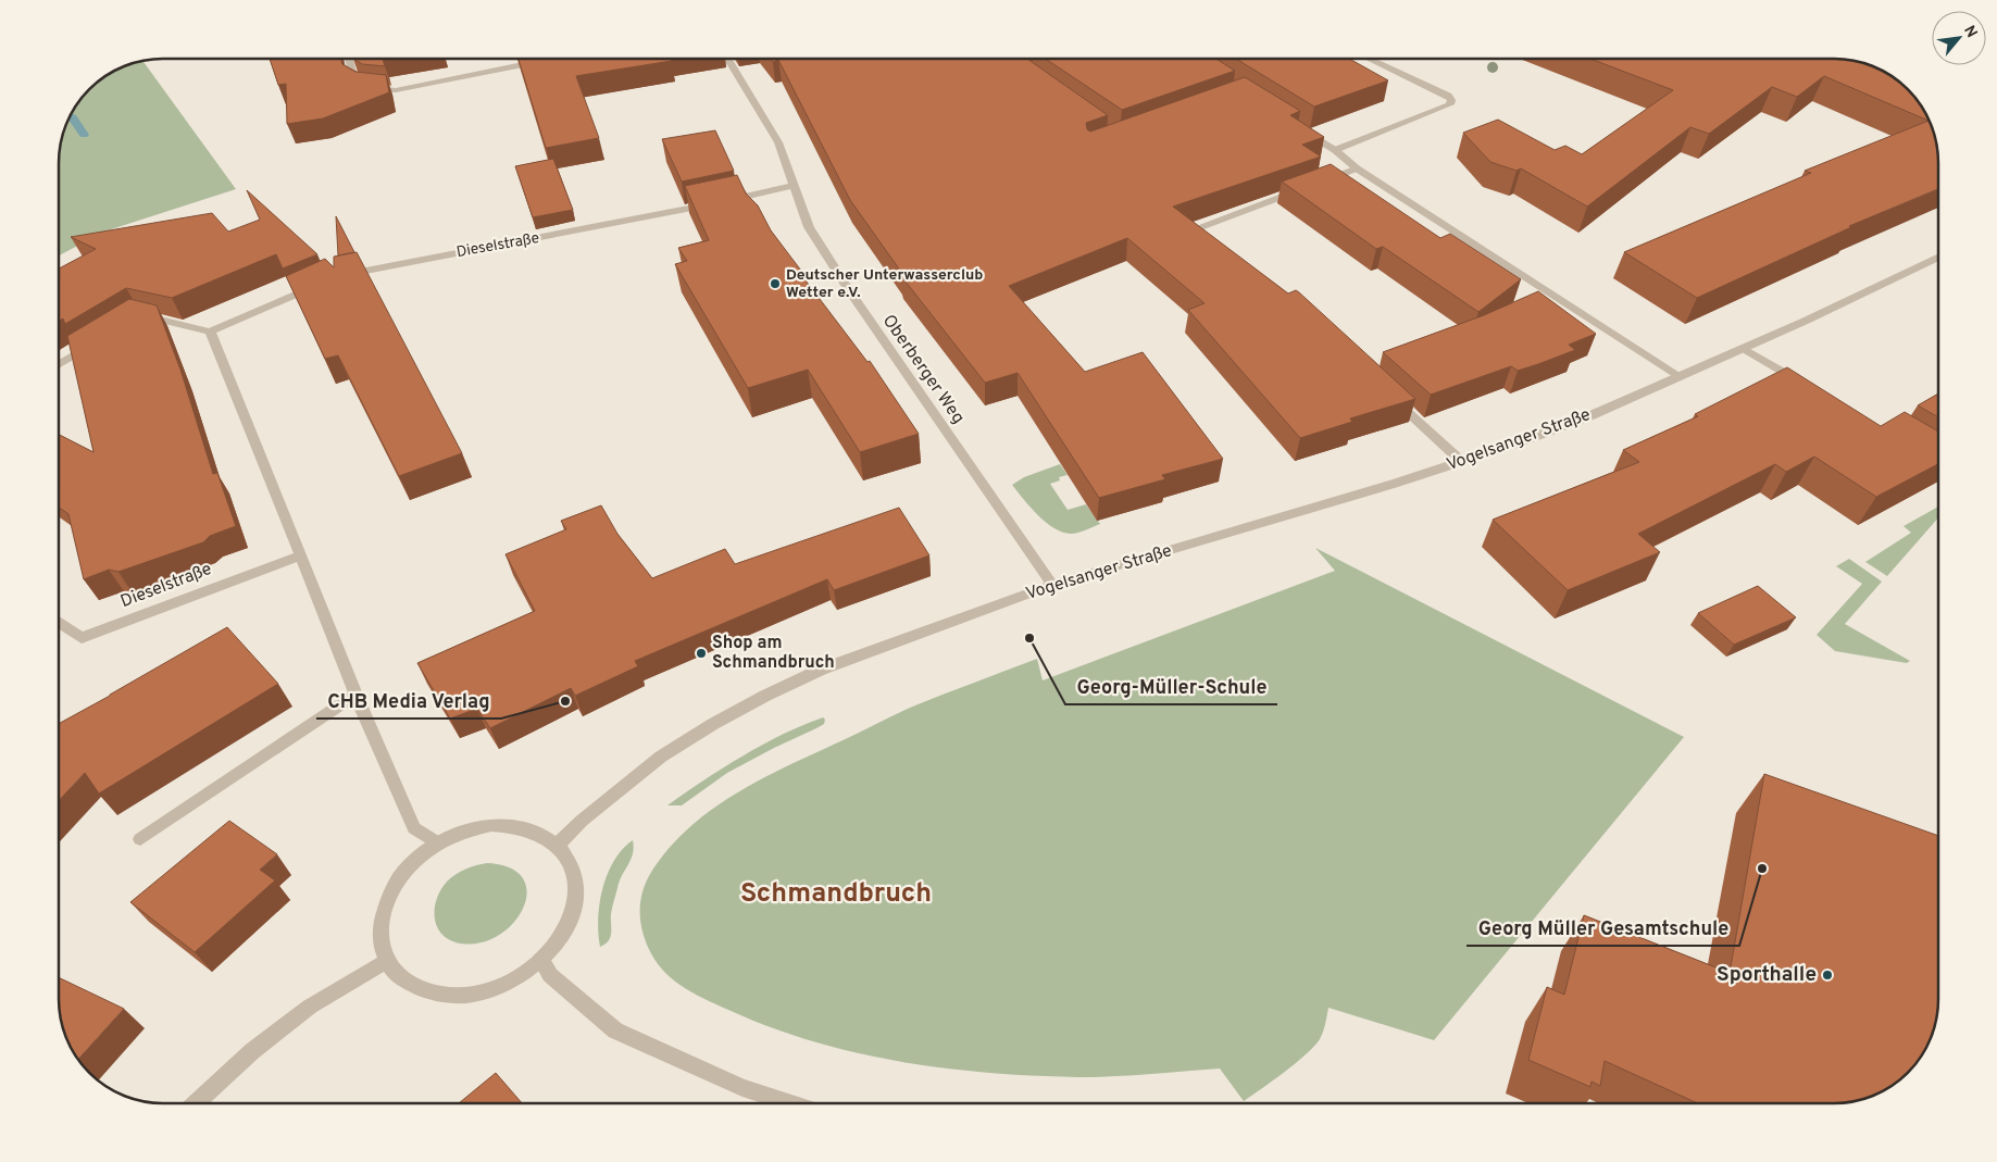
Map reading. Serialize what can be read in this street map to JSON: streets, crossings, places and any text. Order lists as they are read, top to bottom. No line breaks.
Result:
{"streets":{"street":["Dieselstraße","Oberberger Weg","Vogelsanger Straße"]},"crossings":[["Dieselstraße","Oberberger Weg"],["Oberberger Weg","Vogelsanger Straße"]],"districts":["Schmandbruch"],"places":["Deutscher Unterwasserclub Wetter e.V.","Georg-Müller-Schule","Shop am Schmandbruch","CHB Media Verlag","Georg Müller Gesamtschule","Sporthalle"],"north":"top right"}
